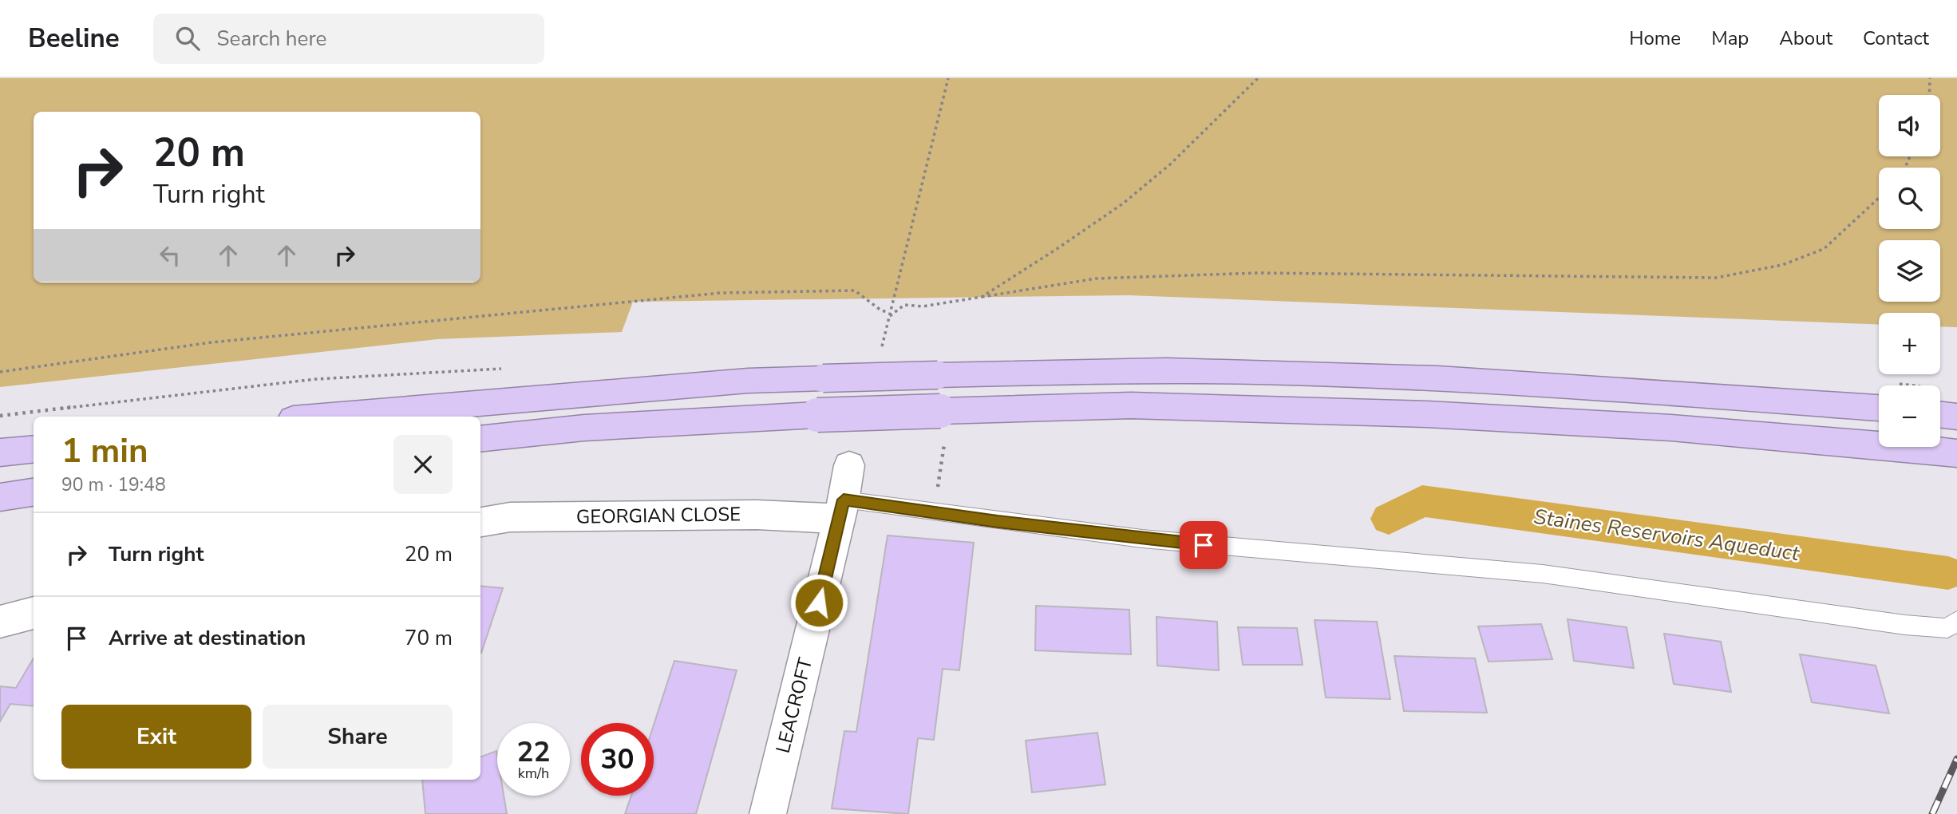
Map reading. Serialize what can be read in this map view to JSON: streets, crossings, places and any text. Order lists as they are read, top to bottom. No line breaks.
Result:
{"streets":{"street":["GEORGIAN CLOSE","LEACROFT"]},"crossings":[["GEORGIAN CLOSE","LEACROFT"]],"water":["Staines Reservoirs Aqueduct"],"page":{"header":"Beeline","search":"Search here","nav":["Home","Map","About","Contact"],"map_buttons":["+","−"],"turn":["20 m","Turn right"],"heading":["1 min","90 m · 19:48"],"list":[{"name":"Turn right","value":"20 m"},{"name":"Arrive at destination","value":"70 m"}],"buttons":["Exit","Share"],"speed":"22 km/h","limit":"30"}}
